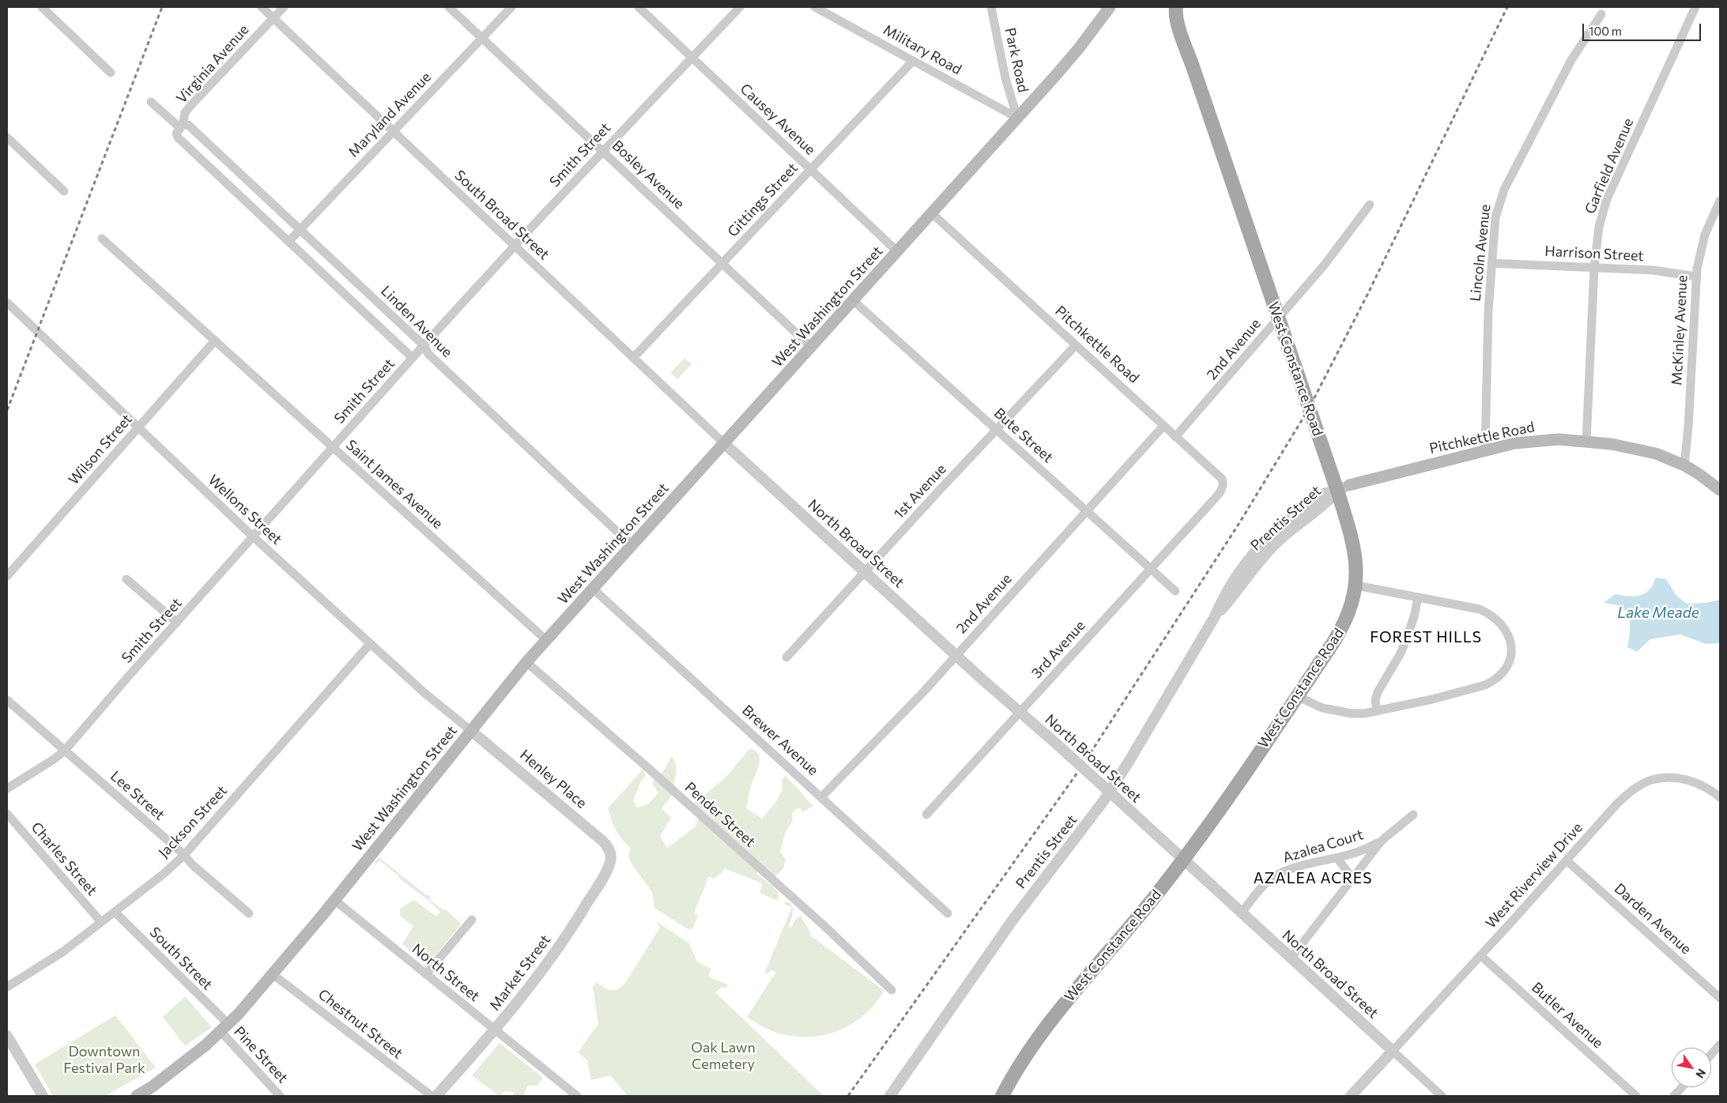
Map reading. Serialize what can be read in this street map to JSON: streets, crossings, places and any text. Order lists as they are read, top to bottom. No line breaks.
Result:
{"streets":{"main road":["West Washington Street","Pitchkettle Road","West Constance Road"],"street":["Military Road","Park Road","Virginia Avenue","Maryland Avenue","Causey Avenue","Smith Street","Garfield Avenue","Bosley Avenue","Gittings Street","South Broad Street","Lincoln Avenue","Harrison Street","Linden Avenue","McKinley Avenue","2nd Avenue","Bute Street","Wilson Street","Saint James Avenue","1st Avenue","Wellons Street","Prentis Street","North Broad Street","3rd Avenue","Brewer Avenue","Henley Place","Lee Street","Pender Street","Jackson Street","Azalea Court","Charles Street","West Riverview Drive","Darden Avenue","South Street","North Street","Market Street","Butler Avenue","Chestnut Street","Pine Street"]},"crossings":[["Military Road","Park Road"],["Military Road","Gittings Street"],["Military Road","West Washington Street"],["Park Road","West Washington Street"],["Virginia Avenue","South Broad Street"],["Virginia Avenue","Linden Avenue"],["Maryland Avenue","Bosley Avenue"],["Maryland Avenue","South Broad Street"],["Maryland Avenue","Linden Avenue"],["Causey Avenue","Smith Street"],["Causey Avenue","Gittings Street"],["Causey Avenue","West Washington Street"],["Smith Street","Bosley Avenue"],["Smith Street","South Broad Street"],["Smith Street","Linden Avenue"],["Smith Street","Saint James Avenue"],["Smith Street","Wellons Street"],["Smith Street","Lee Street"],["Garfield Avenue","Harrison Street"],["Garfield Avenue","Pitchkettle Road"],["Bosley Avenue","Gittings Street"],["Bosley Avenue","West Washington Street"],["Gittings Street","South Broad Street"],["South Broad Street","West Washington Street"],["South Broad Street","North Broad Street"],["Lincoln Avenue","Harrison Street"],["Lincoln Avenue","Pitchkettle Road"],["Harrison Street","McKinley Avenue"],["West Washington Street","Linden Avenue"],["West Washington Street","Pitchkettle Road"],["West Washington Street","Bute Street"],["West Washington Street","Saint James Avenue"],["West Washington Street","Wellons Street"],["West Washington Street","North Broad Street"],["West Washington Street","Brewer Avenue"],["West Washington Street","Henley Place"],["West Washington Street","Pender Street"],["West Washington Street","South Street"],["West Washington Street","North Street"],["West Washington Street","Chestnut Street"],["West Washington Street","Pine Street"],["McKinley Avenue","Pitchkettle Road"],["Pitchkettle Road","2nd Avenue"],["Pitchkettle Road","West Constance Road"],["Pitchkettle Road","1st Avenue"],["Pitchkettle Road","Prentis Street"],["Pitchkettle Road","3rd Avenue"],["2nd Avenue","West Constance Road"],["2nd Avenue","Bute Street"],["2nd Avenue","North Broad Street"],["2nd Avenue","Brewer Avenue"],["West Constance Road","Prentis Street"],["West Constance Road","North Broad Street"],["Bute Street","1st Avenue"],["Bute Street","3rd Avenue"],["Wilson Street","Saint James Avenue"],["Wilson Street","Wellons Street"],["1st Avenue","North Broad Street"],["Wellons Street","Henley Place"],["Wellons Street","Jackson Street"],["North Broad Street","3rd Avenue"],["North Broad Street","Azalea Court"],["North Broad Street","West Riverview Drive"],["Henley Place","Market Street"],["Lee Street","Jackson Street"],["Jackson Street","Charles Street"],["Jackson Street","South Street"],["West Riverview Drive","Darden Avenue"],["West Riverview Drive","Butler Avenue"],["South Street","Pine Street"],["North Street","Market Street"]],"districts":["FOREST HILLS","AZALEA ACRES"],"water":["Lake Meade"],"parks":["Oak Lawn Cemetery","Downtown Festival Park"],"scale_bar":"100 m","north":"bottom right"}
